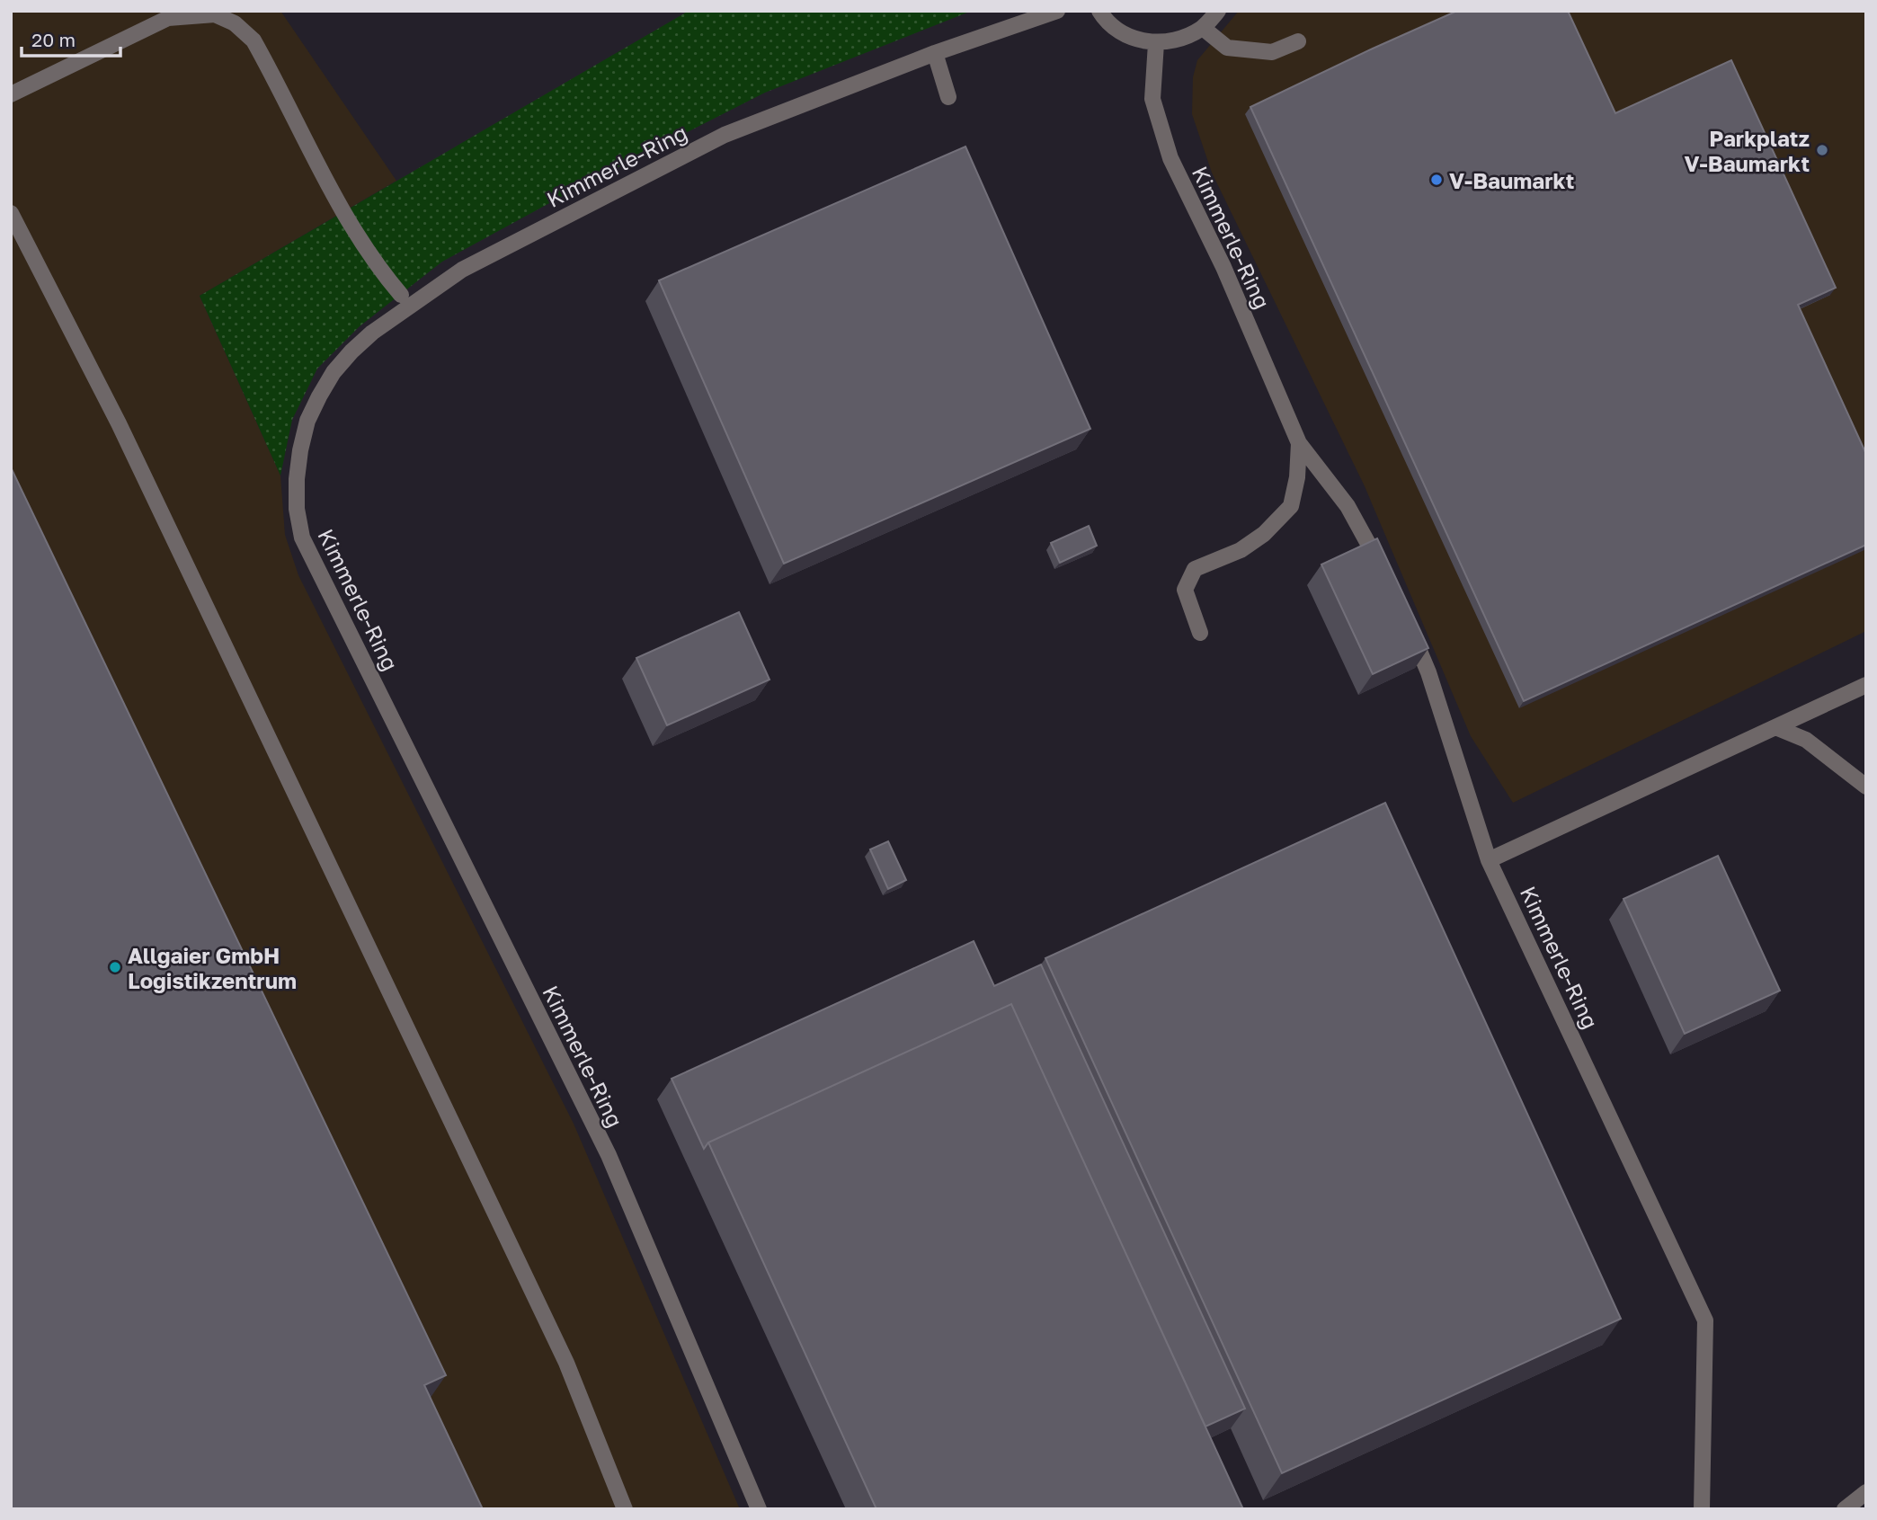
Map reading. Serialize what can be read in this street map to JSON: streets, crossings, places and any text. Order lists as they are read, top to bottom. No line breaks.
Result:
{"streets":{"street":["Kimmerle-Ring"]},"places":["Parkplatz V-Baumarkt","V-Baumarkt","Allgaier GmbH Logistikzentrum"],"scale_bar":"20 m"}
